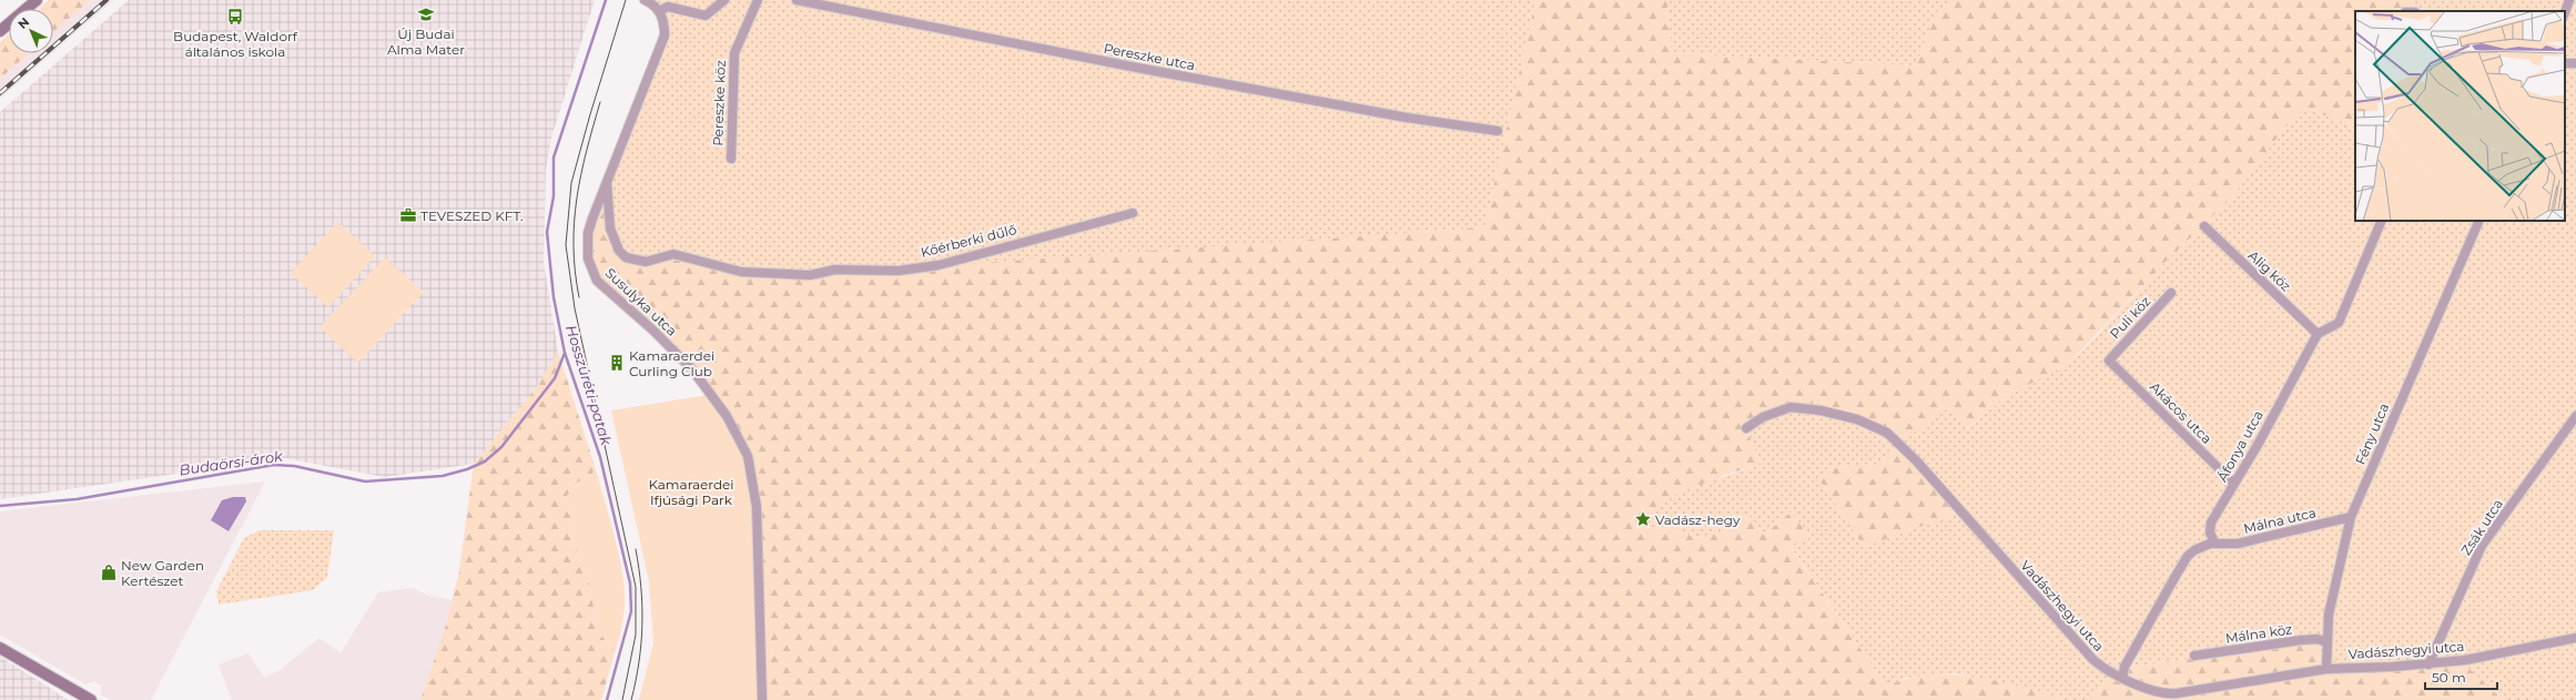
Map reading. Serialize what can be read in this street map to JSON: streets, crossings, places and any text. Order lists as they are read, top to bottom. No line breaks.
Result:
{"streets":{"street":["Pereszke utca","Pereszke köz","Kőérberki dűlő","Alig köz","Susulyka utca","Puli köz","Akácos utca","Fény utca","Áfonya utca","Málna utca","Zsák utca","Vadászhegyi utca","Málna köz"]},"crossings":[["Kőérberki dűlő","Susulyka utca"],["Alig köz","Áfonya utca"],["Puli köz","Akácos utca"],["Akácos utca","Áfonya utca"],["Fény utca","Málna utca"],["Fény utca","Vadászhegyi utca"],["Fény utca","Málna köz"],["Áfonya utca","Málna utca"],["Zsák utca","Vadászhegyi utca"]],"water":["Hosszúréti-patak","Budaörsi-árok"],"parks":["Kamaraerdei Ifjúsági Park"],"places":{"school or university":["Új Budai Alma Mater"],"bus stop":["Budapest, Waldorf általános iskola"],"office":["TEVESZED KFT."],"building":["Kamaraerdei Curling Club"],"place":["Vadász-hegy"],"shop":["New Garden Kertészet"]},"scale_bar":"50 m","north":"top left"}
